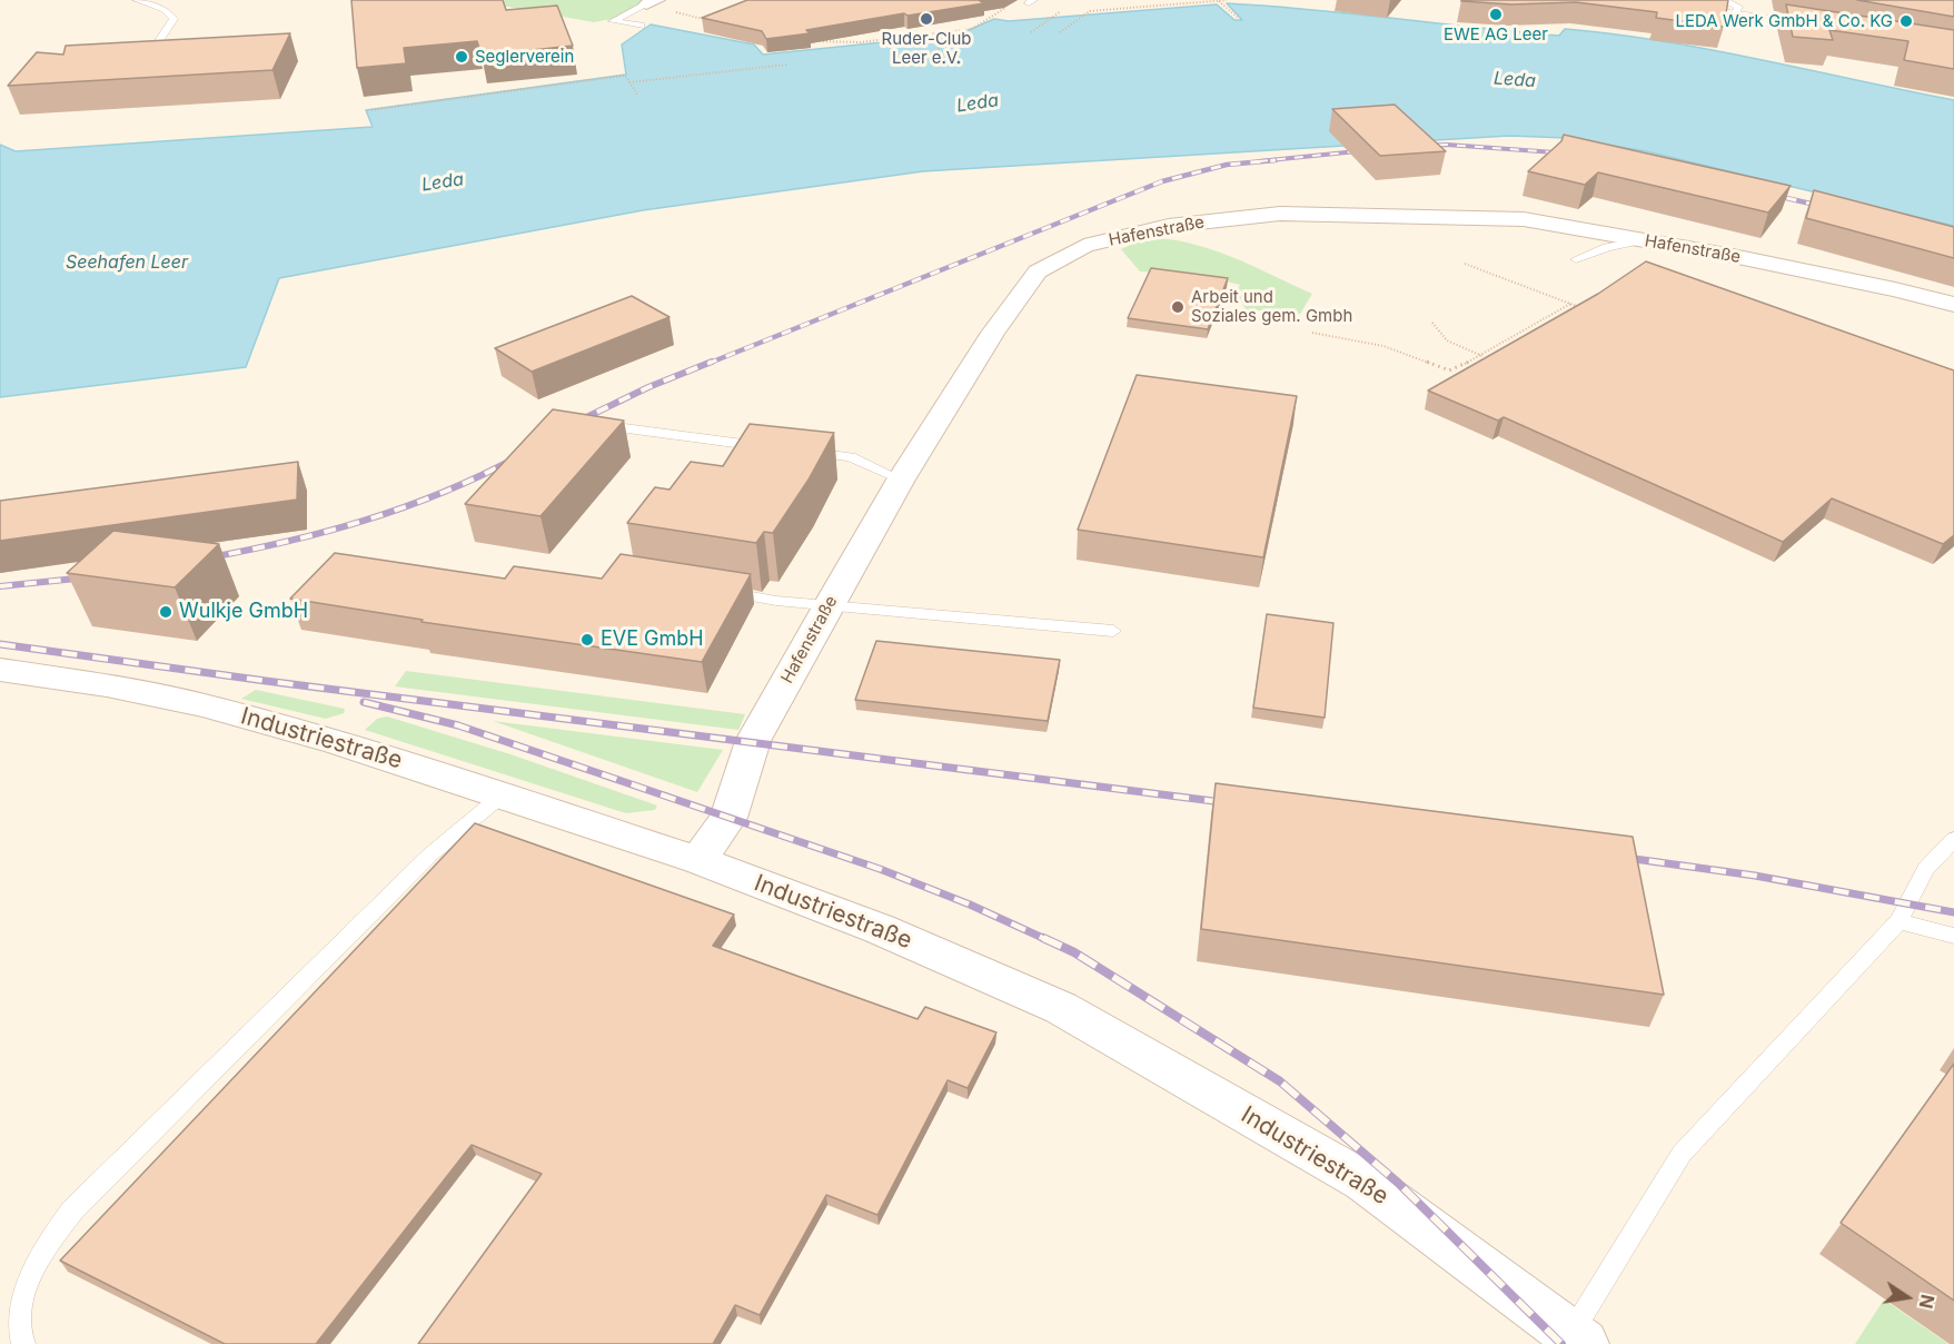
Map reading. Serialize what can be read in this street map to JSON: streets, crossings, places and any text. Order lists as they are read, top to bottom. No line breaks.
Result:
{"streets":{"street":["Hafenstraße","Industriestraße"]},"crossings":[["Hafenstraße","Industriestraße"]],"water":["Leda","Seehafen Leer"],"places":["EWE AG Leer","Ruder-Club Leer e.V.","LEDA Werk GmbH & Co. KG","Seglerverein","Arbeit und Soziales gem. Gmbh","Wulkje GmbH","EVE GmbH"],"north":"right"}
